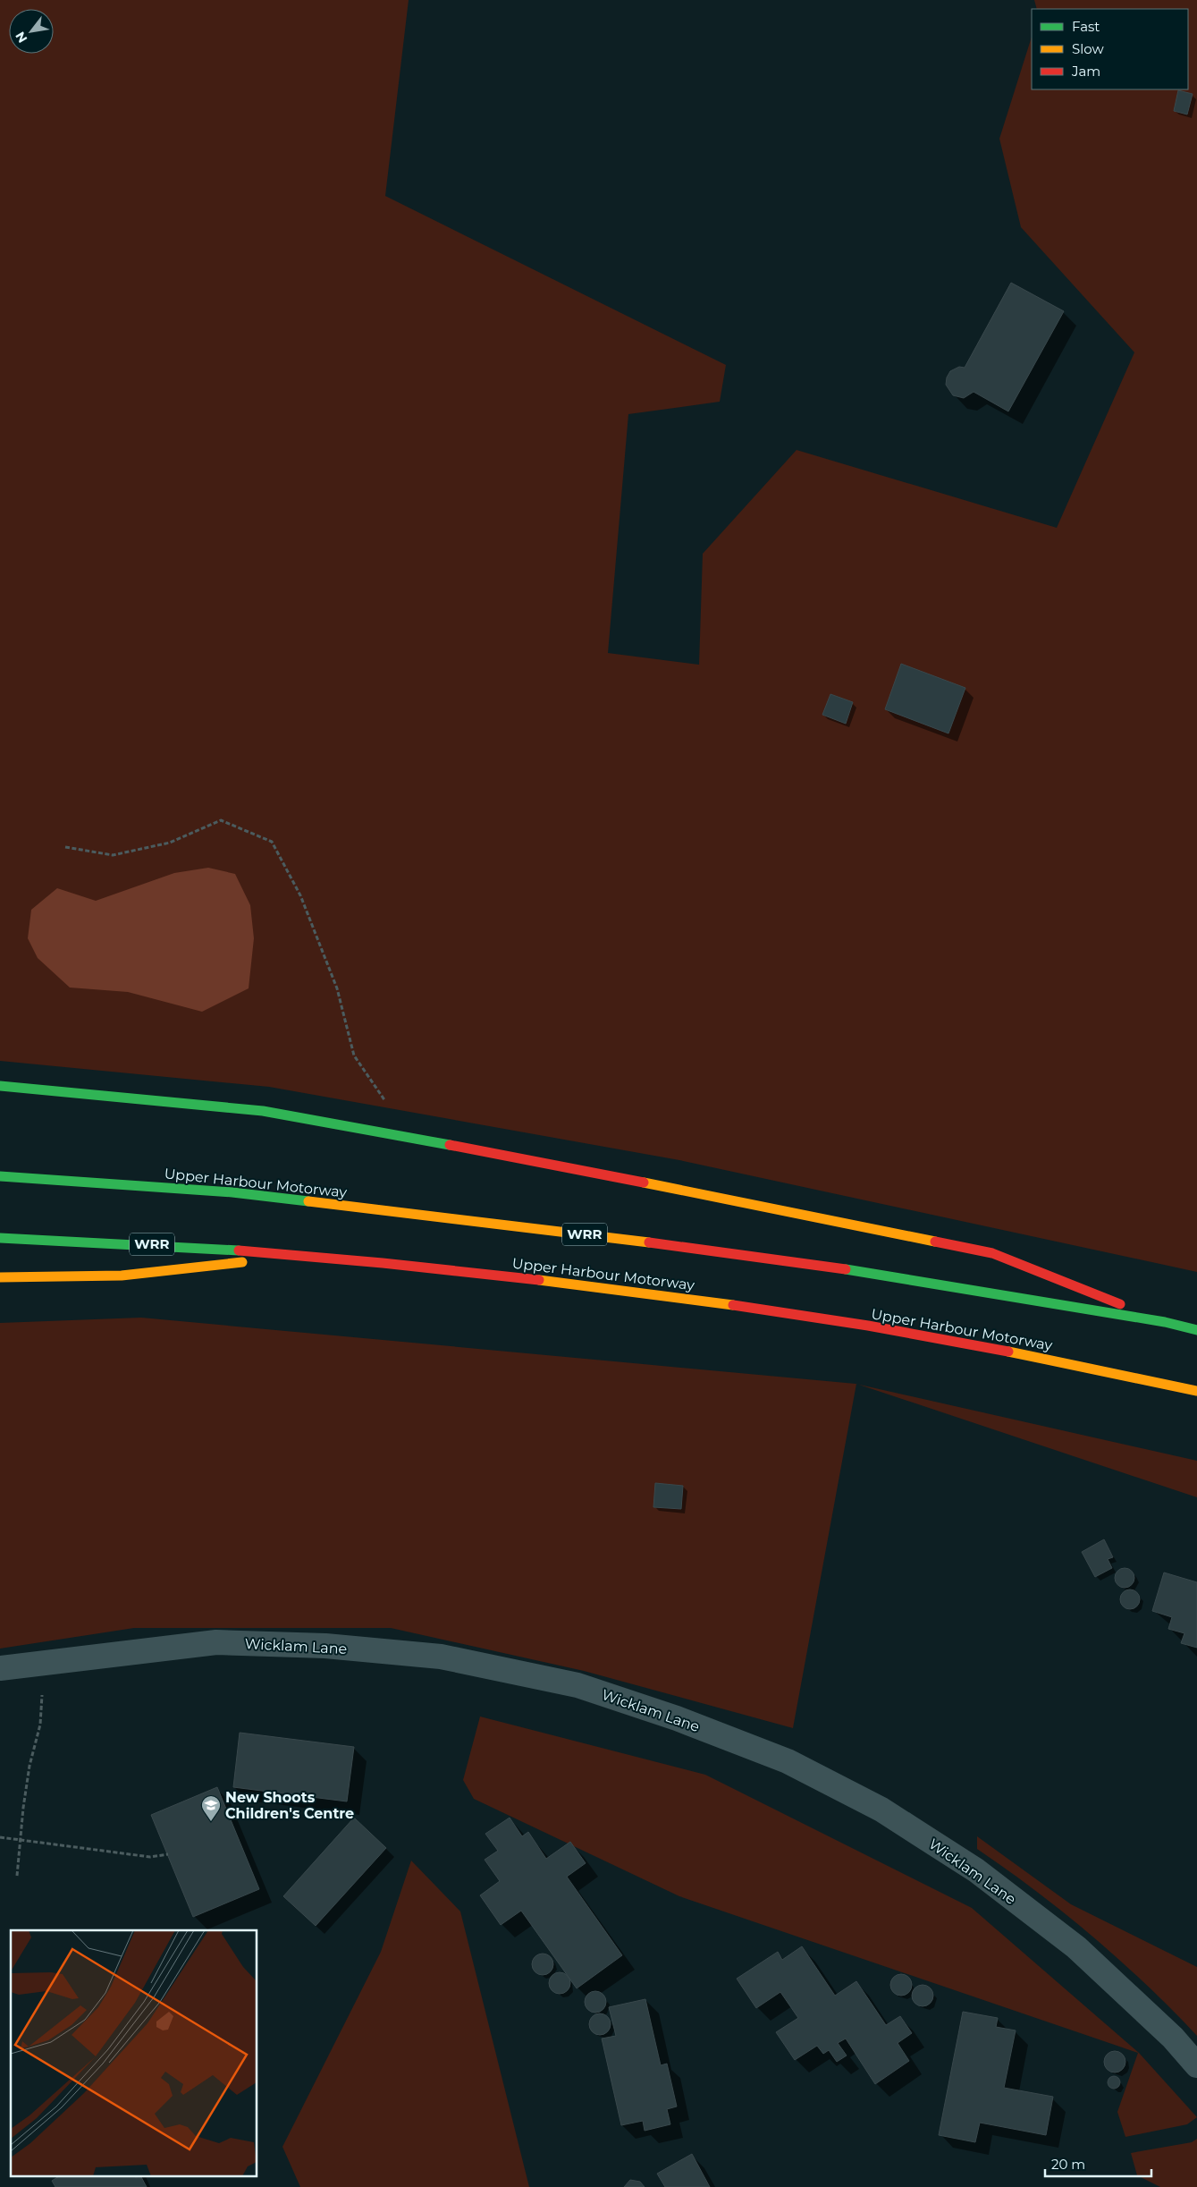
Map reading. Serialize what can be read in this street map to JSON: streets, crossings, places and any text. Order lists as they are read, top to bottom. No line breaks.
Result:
{"streets":{"highway":["Upper Harbour Motorway","WRR"],"street":["Wicklam Lane"]},"places":{"school or university":["New Shoots Children's Centre"]},"legend":["Fast","Slow","Jam"],"scale_bar":"20 m","north":"bottom left"}
